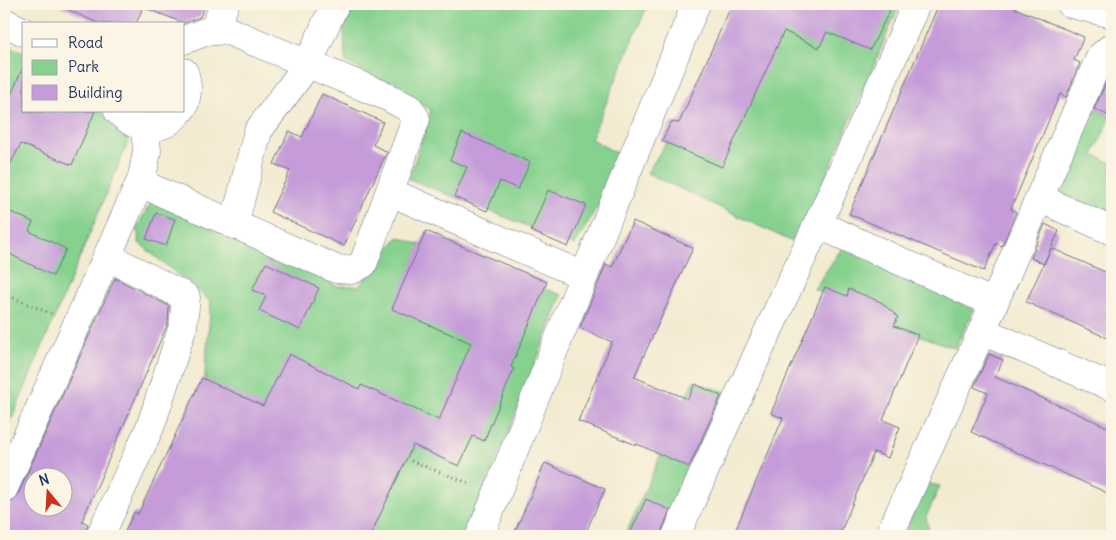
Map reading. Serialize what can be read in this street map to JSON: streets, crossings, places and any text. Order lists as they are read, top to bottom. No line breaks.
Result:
{"legend":["Road","Park","Building"],"north":"top"}
